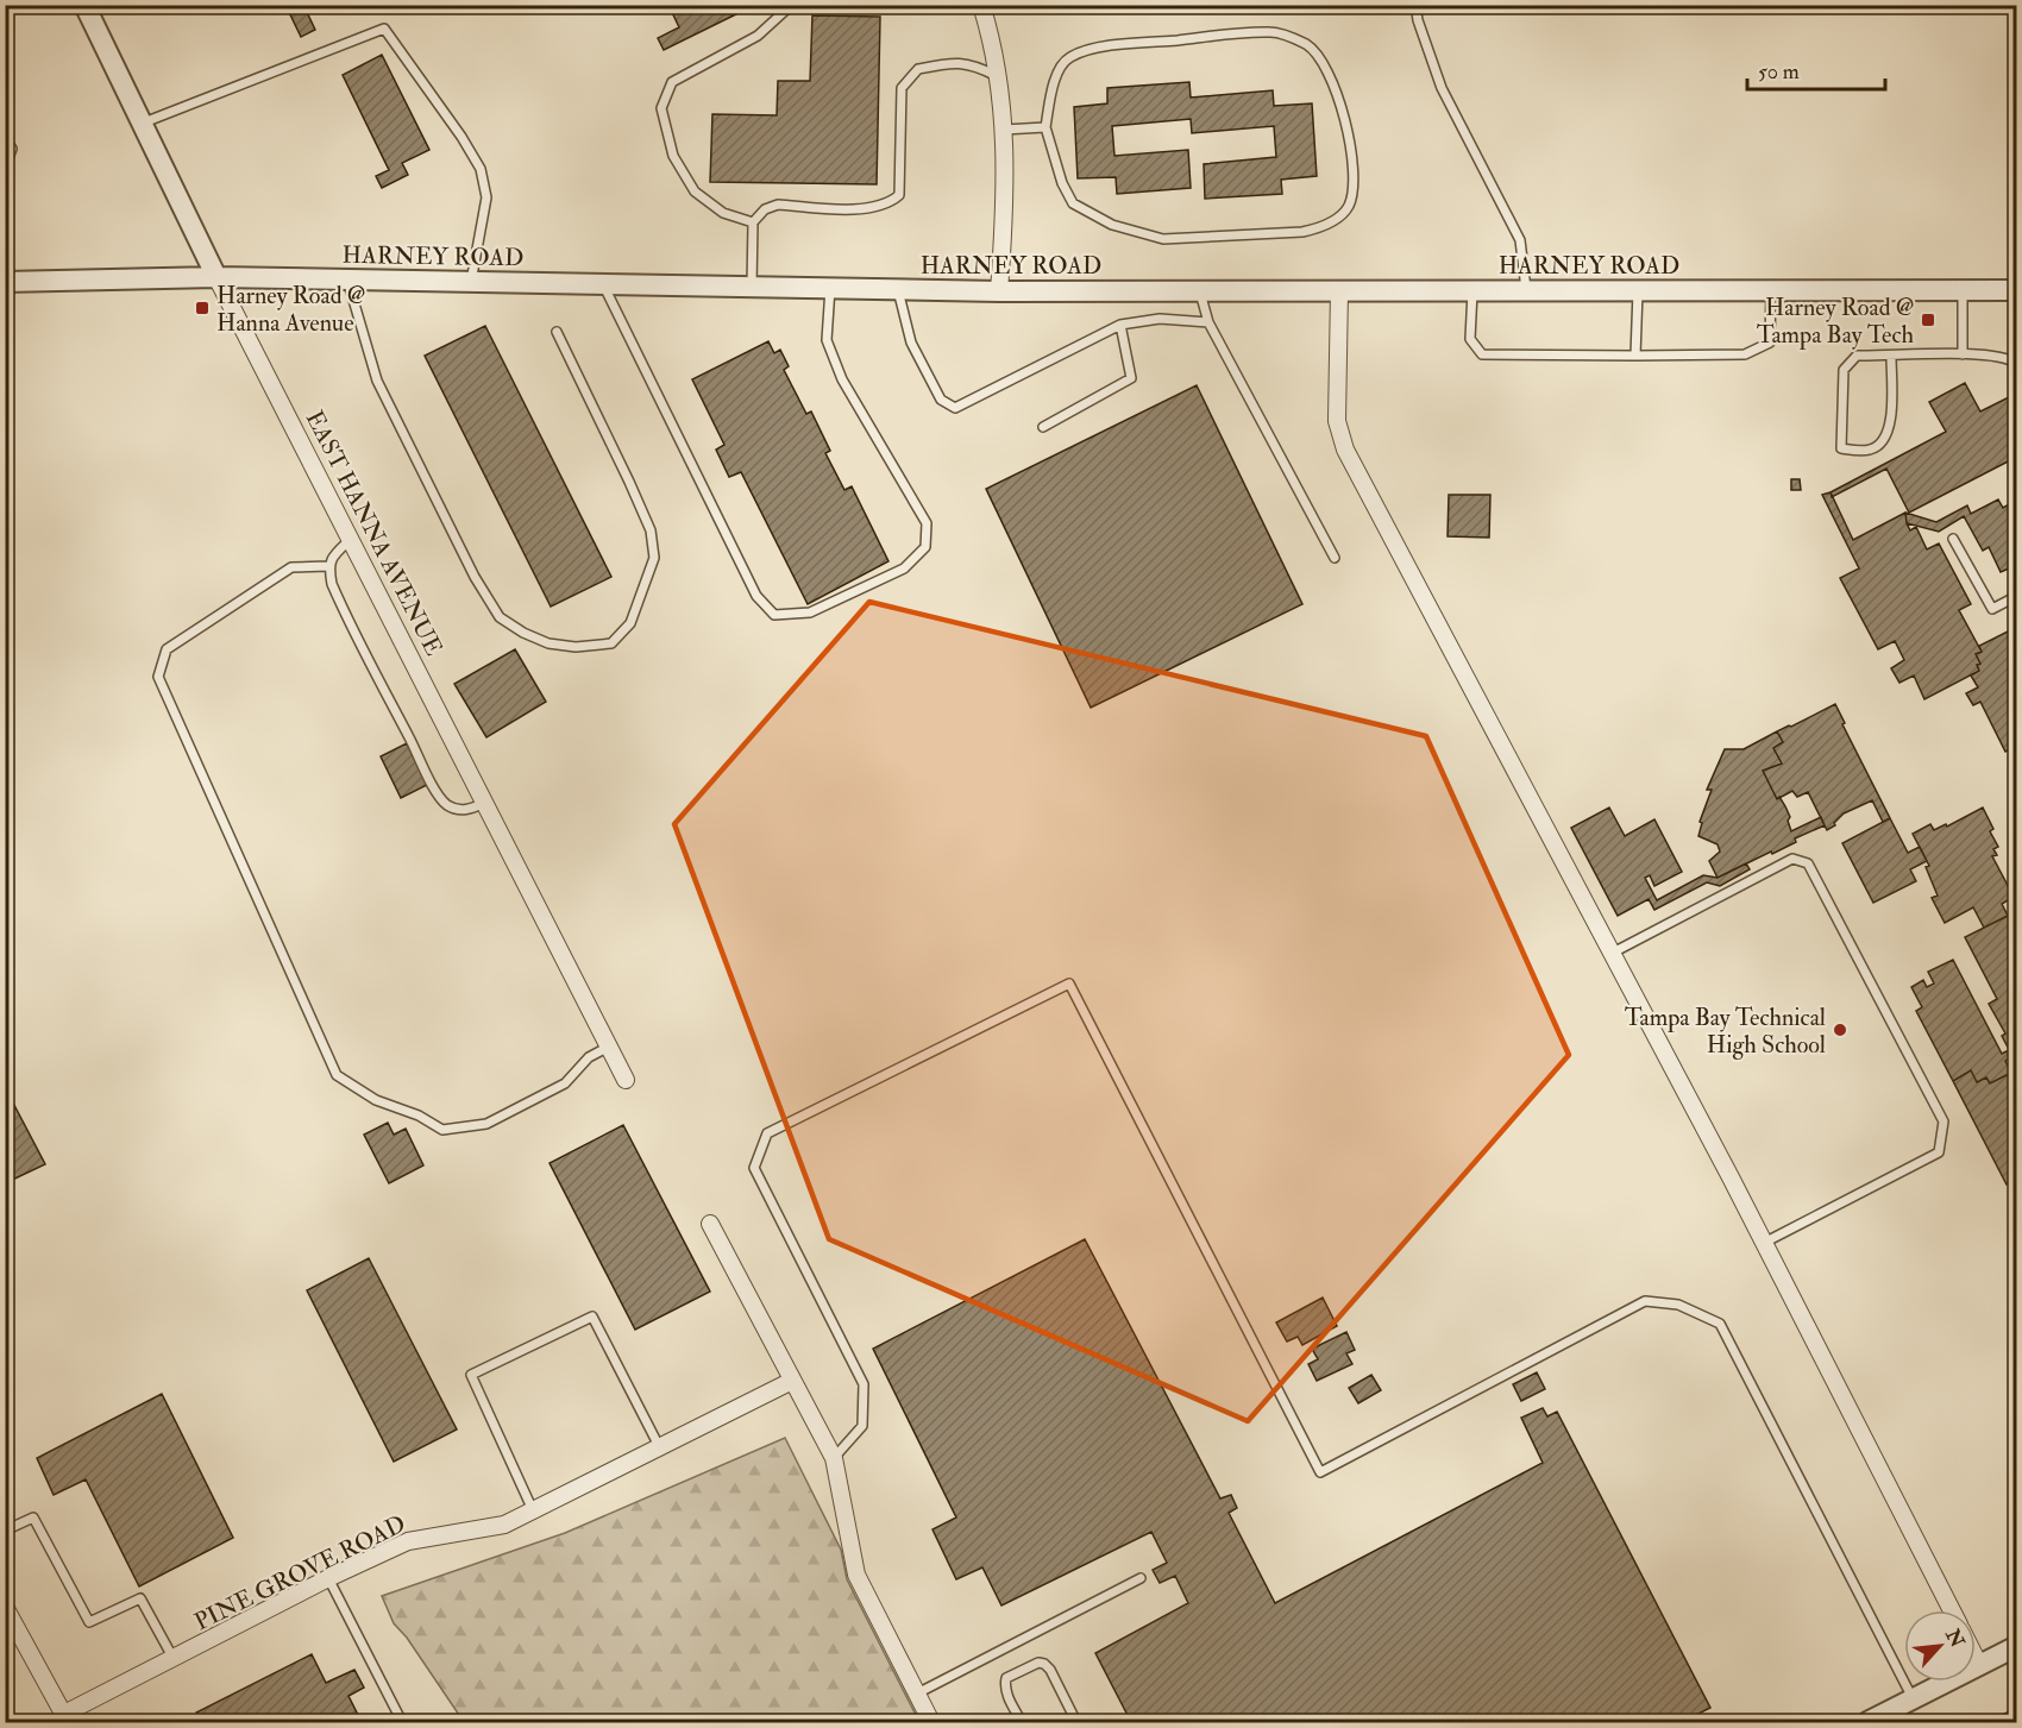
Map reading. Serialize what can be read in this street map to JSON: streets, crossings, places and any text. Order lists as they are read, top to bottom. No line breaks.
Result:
{"streets":{"street":["HARNEY ROAD","EAST HANNA AVENUE","PINE GROVE ROAD"]},"crossings":[["HARNEY ROAD","EAST HANNA AVENUE"]],"places":{"transit":["Harney Road @ Hanna Avenue","Harney Road @ Tampa Bay Tech"],"other":["Tampa Bay Technical High School"]},"scale_bar":"50 m","north":"top right"}
